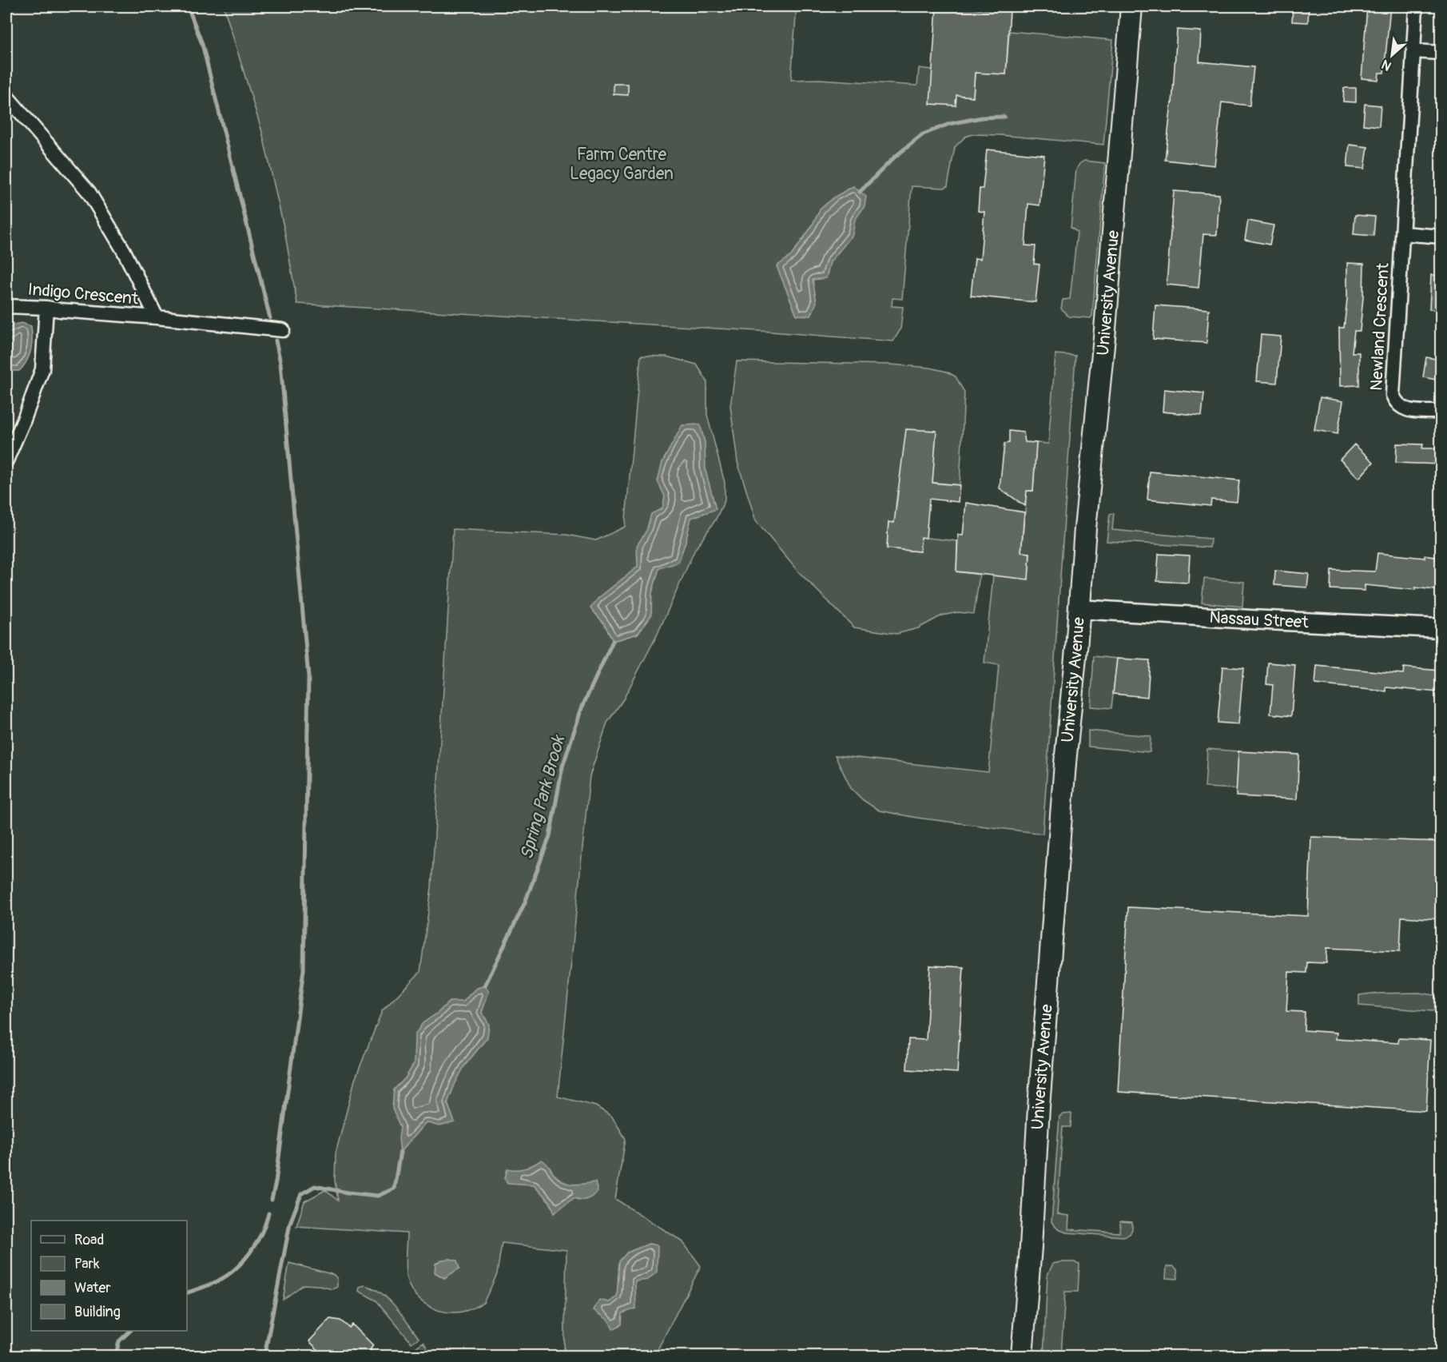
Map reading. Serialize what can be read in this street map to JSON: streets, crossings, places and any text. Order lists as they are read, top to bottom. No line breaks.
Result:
{"streets":{"main road":["University Avenue"],"street":["Indigo Crescent","Newland Crescent","Nassau Street"]},"crossings":[["University Avenue","Nassau Street"]],"water":["Spring Park Brook"],"parks":["Farm Centre Legacy Garden"],"legend":["Road","Park","Water","Building"],"north":"bottom left"}
